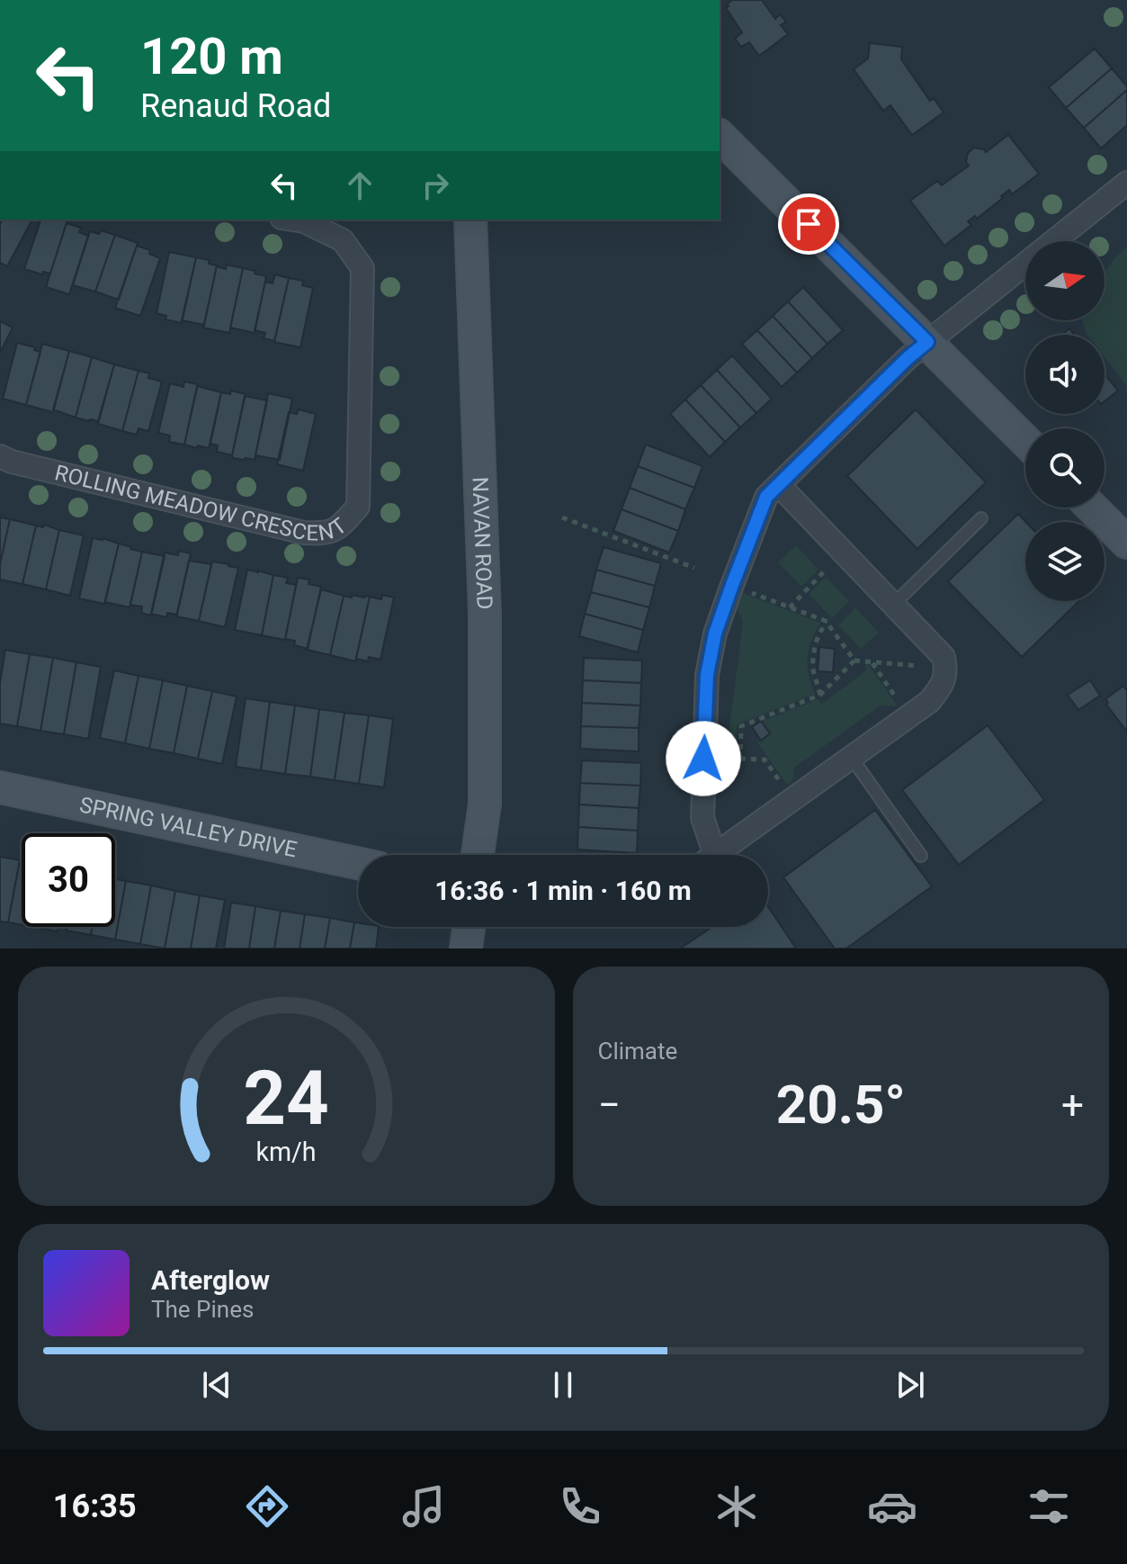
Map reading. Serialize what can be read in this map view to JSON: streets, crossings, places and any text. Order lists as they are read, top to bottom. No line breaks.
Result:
{"streets":{"street":["ROLLING MEADOW CRESCENT","NAVAN ROAD","SPRING VALLEY DRIVE"]},"north":"right","page":{"turn":["120 m","Renaud Road"],"limit":"30","trip":"16:36 · 1 min · 160 m","tile":"Climate","heat":["−","20.5°","+"],"song":["Afterglow","The Pines"],"tabs":"16:35","gauge":["24","km/h"]}}
